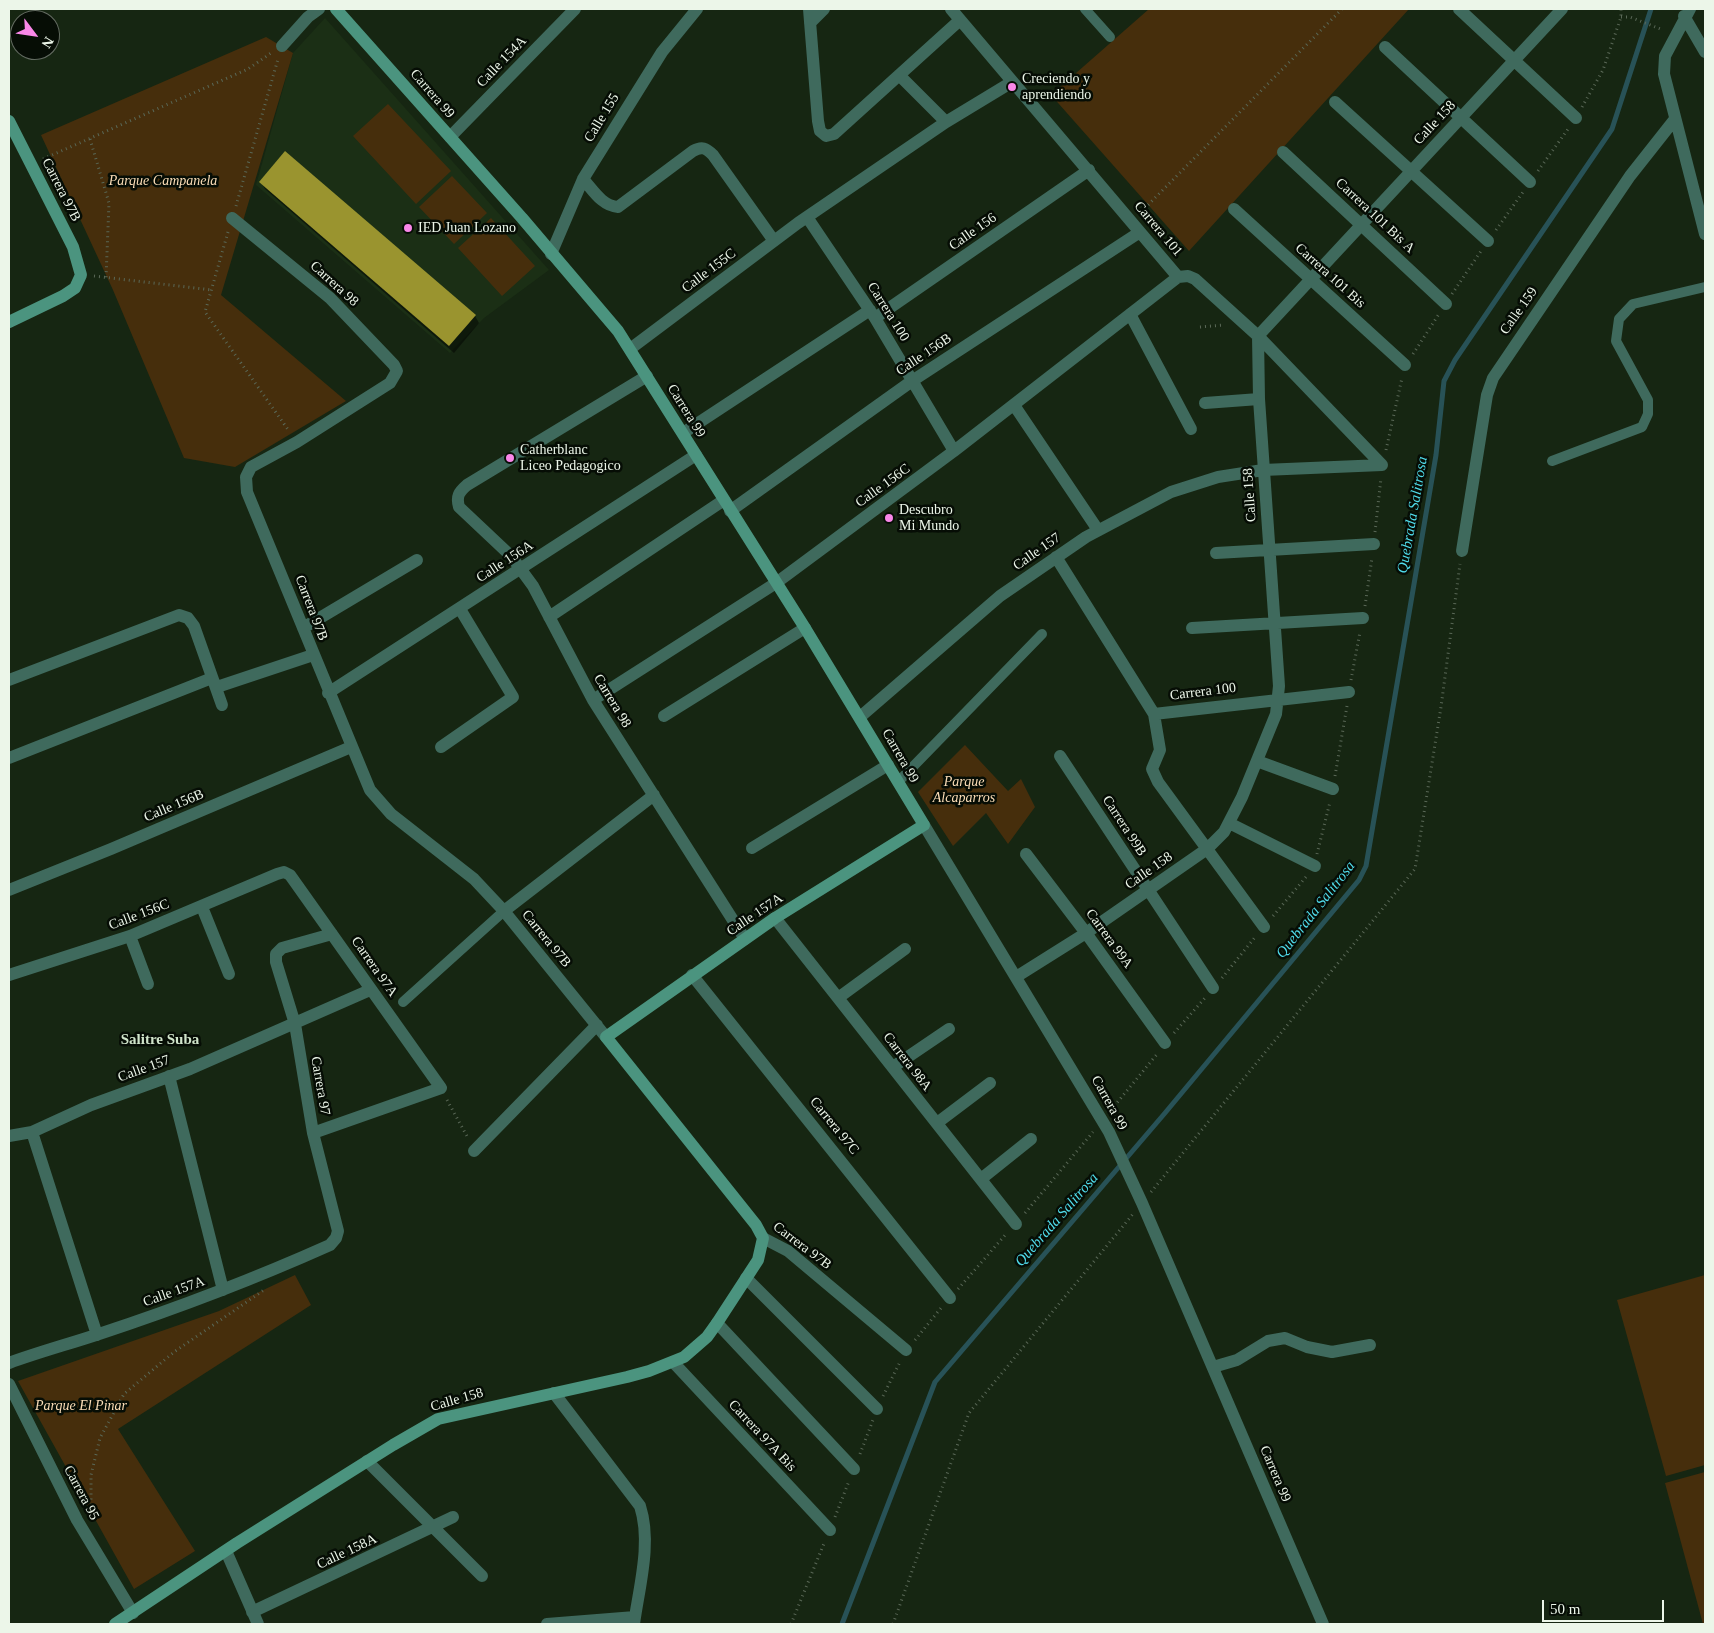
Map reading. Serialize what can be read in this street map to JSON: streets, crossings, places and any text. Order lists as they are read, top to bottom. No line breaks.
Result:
{"streets":{"street":["Calle 154A","Carrera 99","Calle 155","Calle 158","Carrera 97B","Carrera 101 Bis A","Carrera 101","Calle 156","Calle 155C","Carrera 101 Bis","Carrera 98","Calle 159","Carrera 100","Calle 156B","Calle 156C","Calle 157","Calle 156A","Carrera 99B","Calle 157A","Carrera 99A","Carrera 97A","Carrera 98A","Carrera 97","Carrera 97C","Carrera 97A Bis","Carrera 95","Calle 158A"]},"crossings":[["Calle 154A","Carrera 99"],["Carrera 99","Calle 155"],["Carrera 99","Calle 158"],["Carrera 99","Calle 156"],["Carrera 99","Calle 155C"],["Carrera 99","Carrera 98"],["Carrera 99","Calle 156B"],["Carrera 99","Calle 156C"],["Carrera 99","Calle 157"],["Carrera 99","Calle 156A"],["Carrera 99","Calle 157A"],["Calle 158","Carrera 97B"],["Calle 158","Carrera 101 Bis A"],["Calle 158","Carrera 101"],["Calle 158","Carrera 101 Bis"],["Calle 158","Carrera 100"],["Calle 158","Calle 157"],["Calle 158","Carrera 99B"],["Calle 158","Carrera 99A"],["Calle 158","Carrera 97A Bis"],["Calle 158","Carrera 95"],["Carrera 97B","Carrera 98"],["Carrera 97B","Calle 156B"],["Carrera 97B","Calle 156A"],["Carrera 97B","Calle 157A"],["Carrera 101","Calle 156"],["Carrera 101","Calle 155C"],["Carrera 101","Calle 156B"],["Carrera 101","Calle 156C"],["Carrera 101","Calle 157"],["Calle 156","Carrera 100"],["Calle 155C","Carrera 100"],["Carrera 98","Calle 156B"],["Carrera 98","Calle 156C"],["Carrera 98","Calle 156A"],["Carrera 98","Calle 157A"],["Carrera 100","Calle 156B"],["Carrera 100","Calle 156C"],["Carrera 100","Calle 157"],["Calle 156C","Carrera 97A"],["Calle 157","Carrera 97A"],["Calle 157","Carrera 97"],["Calle 157A","Carrera 98A"],["Calle 157A","Carrera 97"],["Calle 157A","Carrera 97C"],["Carrera 97A","Carrera 97"]],"districts":["Salitre Suba"],"water":["Quebrada Salitrosa"],"parks":["Parque Campanela","Parque Alcaparros","Parque El Pinar"],"places":["Creciendo y aprendiendo","IED Juan Lozano","Catherblanc Liceo Pedagogico","Descubro Mi Mundo"],"scale_bar":"50 m","north":"bottom right"}
